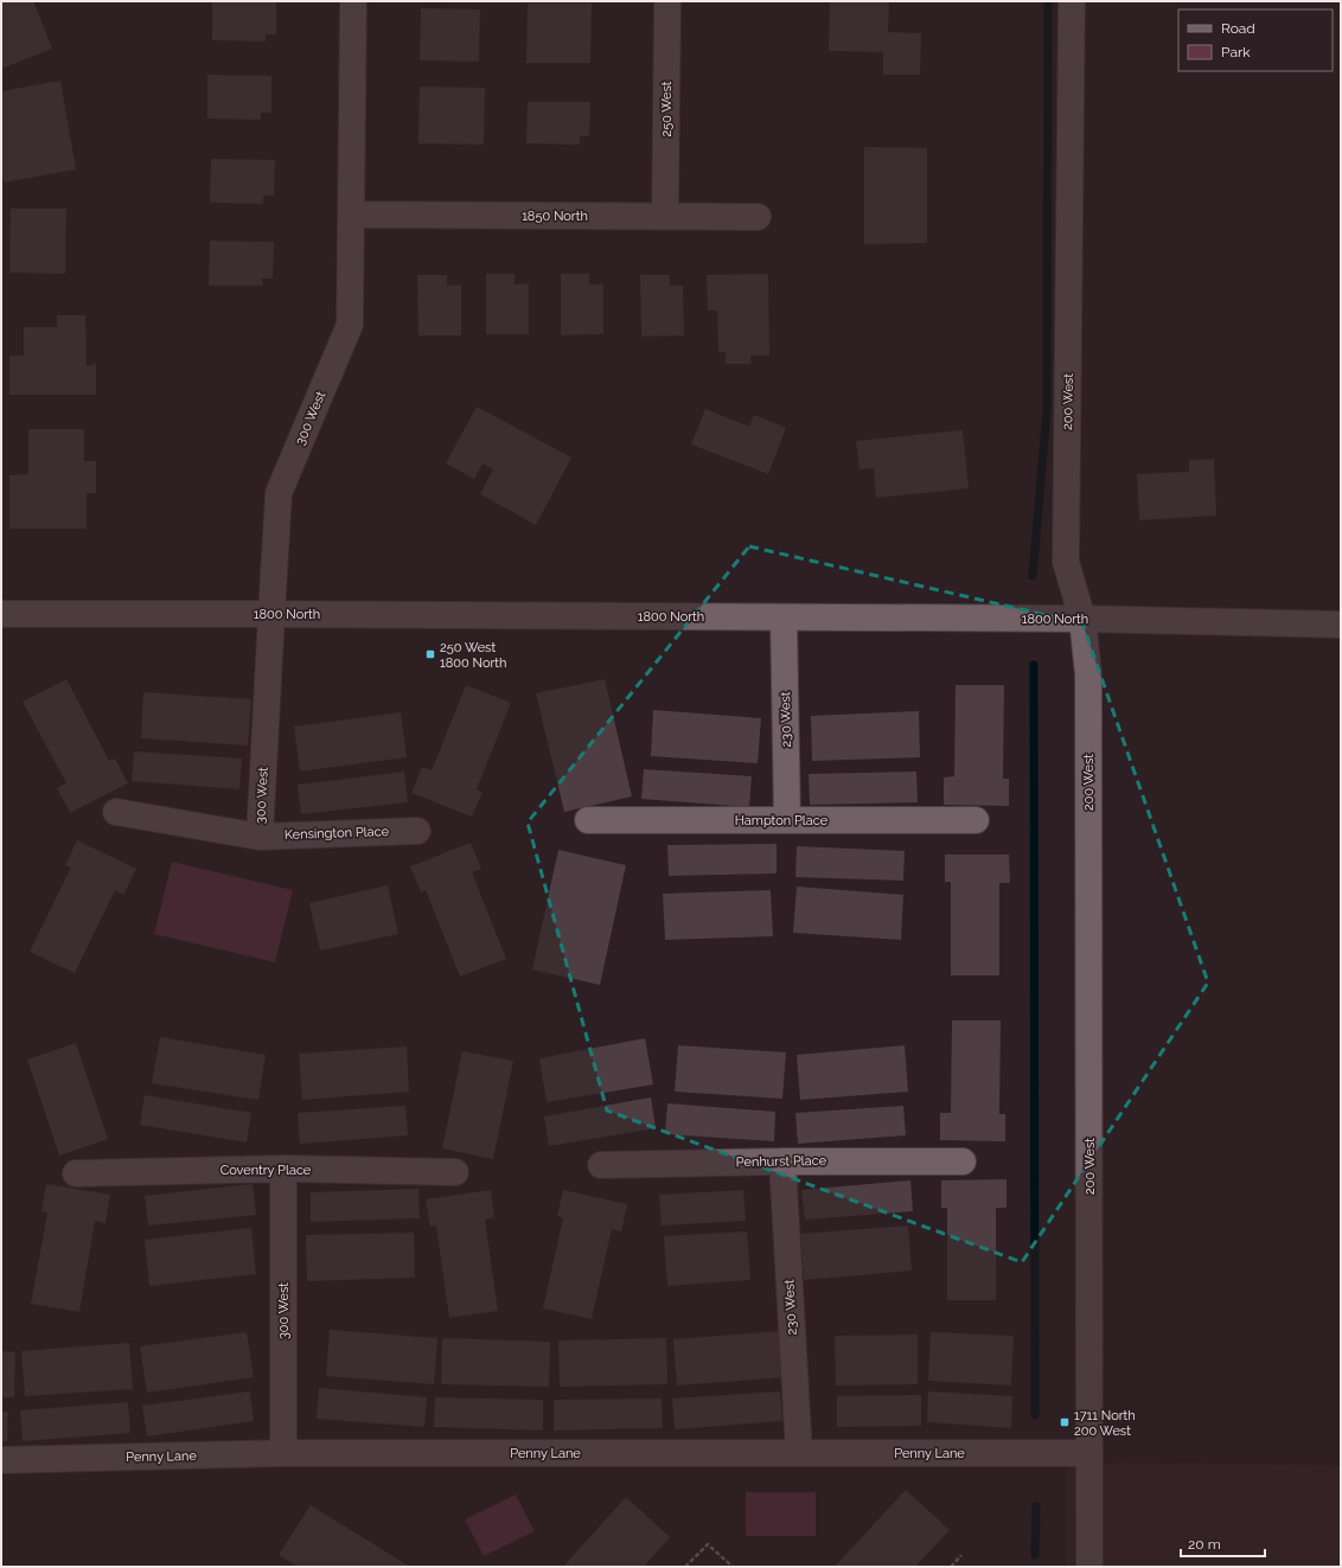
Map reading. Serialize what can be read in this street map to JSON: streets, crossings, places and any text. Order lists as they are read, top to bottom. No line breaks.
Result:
{"streets":{"street":["250 West","1850 North","200 West","300 West","1800 North","230 West","Hampton Place","Kensington Place","Penhurst Place","Coventry Place","Penny Lane"]},"crossings":[["250 West","1850 North"],["1850 North","300 West"],["200 West","1800 North"],["200 West","Penny Lane"],["300 West","1800 North"],["300 West","Kensington Place"],["300 West","Coventry Place"],["300 West","Penny Lane"],["1800 North","230 West"],["230 West","Hampton Place"],["230 West","Penhurst Place"],["230 West","Penny Lane"]],"places":{"transit":["250 West 1800 North","1711 North 200 West"]},"legend":["Road","Park"],"scale_bar":"20 m"}
